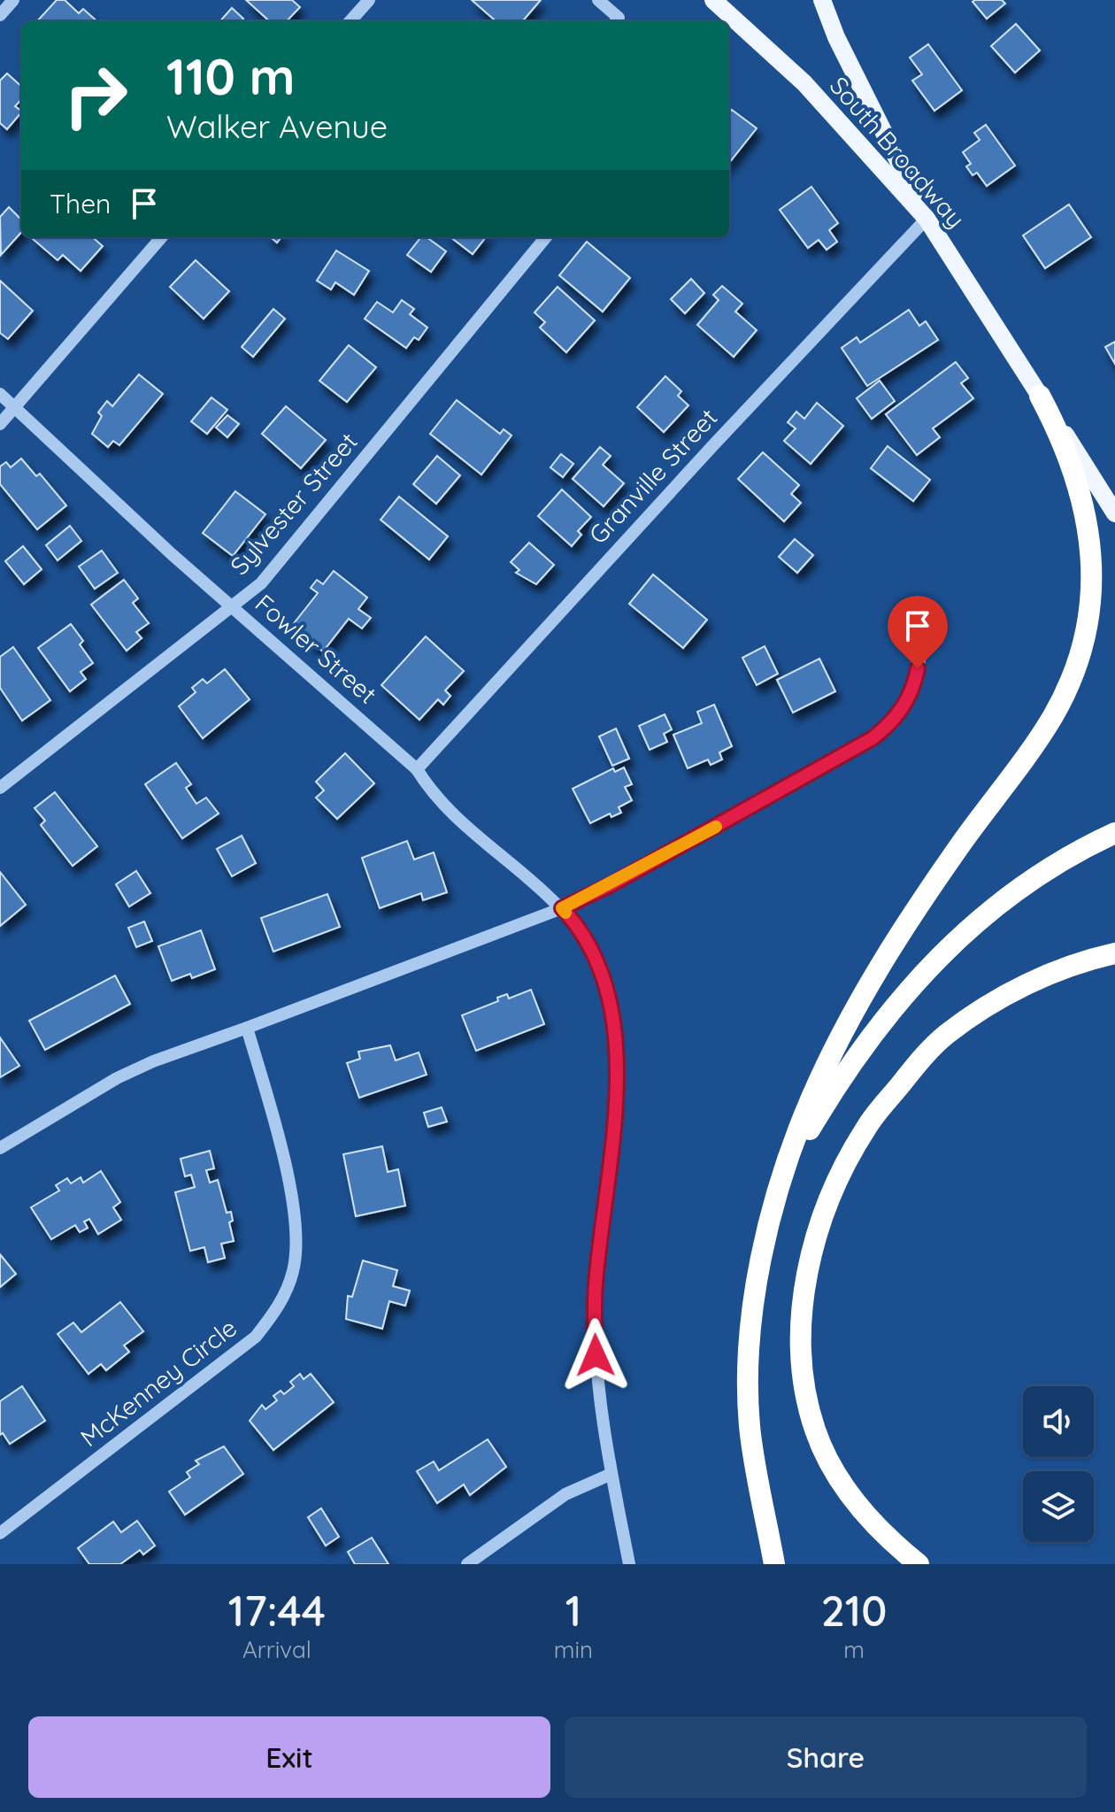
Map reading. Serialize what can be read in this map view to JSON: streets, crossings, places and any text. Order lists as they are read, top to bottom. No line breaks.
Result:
{"streets":{"main road":["South Broadway"],"street":["Granville Street","Sylvester Street","Fowler Street","McKenney Circle"]},"crossings":[["South Broadway","Granville Street"],["Granville Street","Fowler Street"],["Sylvester Street","Fowler Street"]],"page":{"turn":["110 m","Walker Avenue"],"then":"Then","eta":["17:44","Arrival","1","min","210","m"],"buttons":["Exit","Share"]}}
